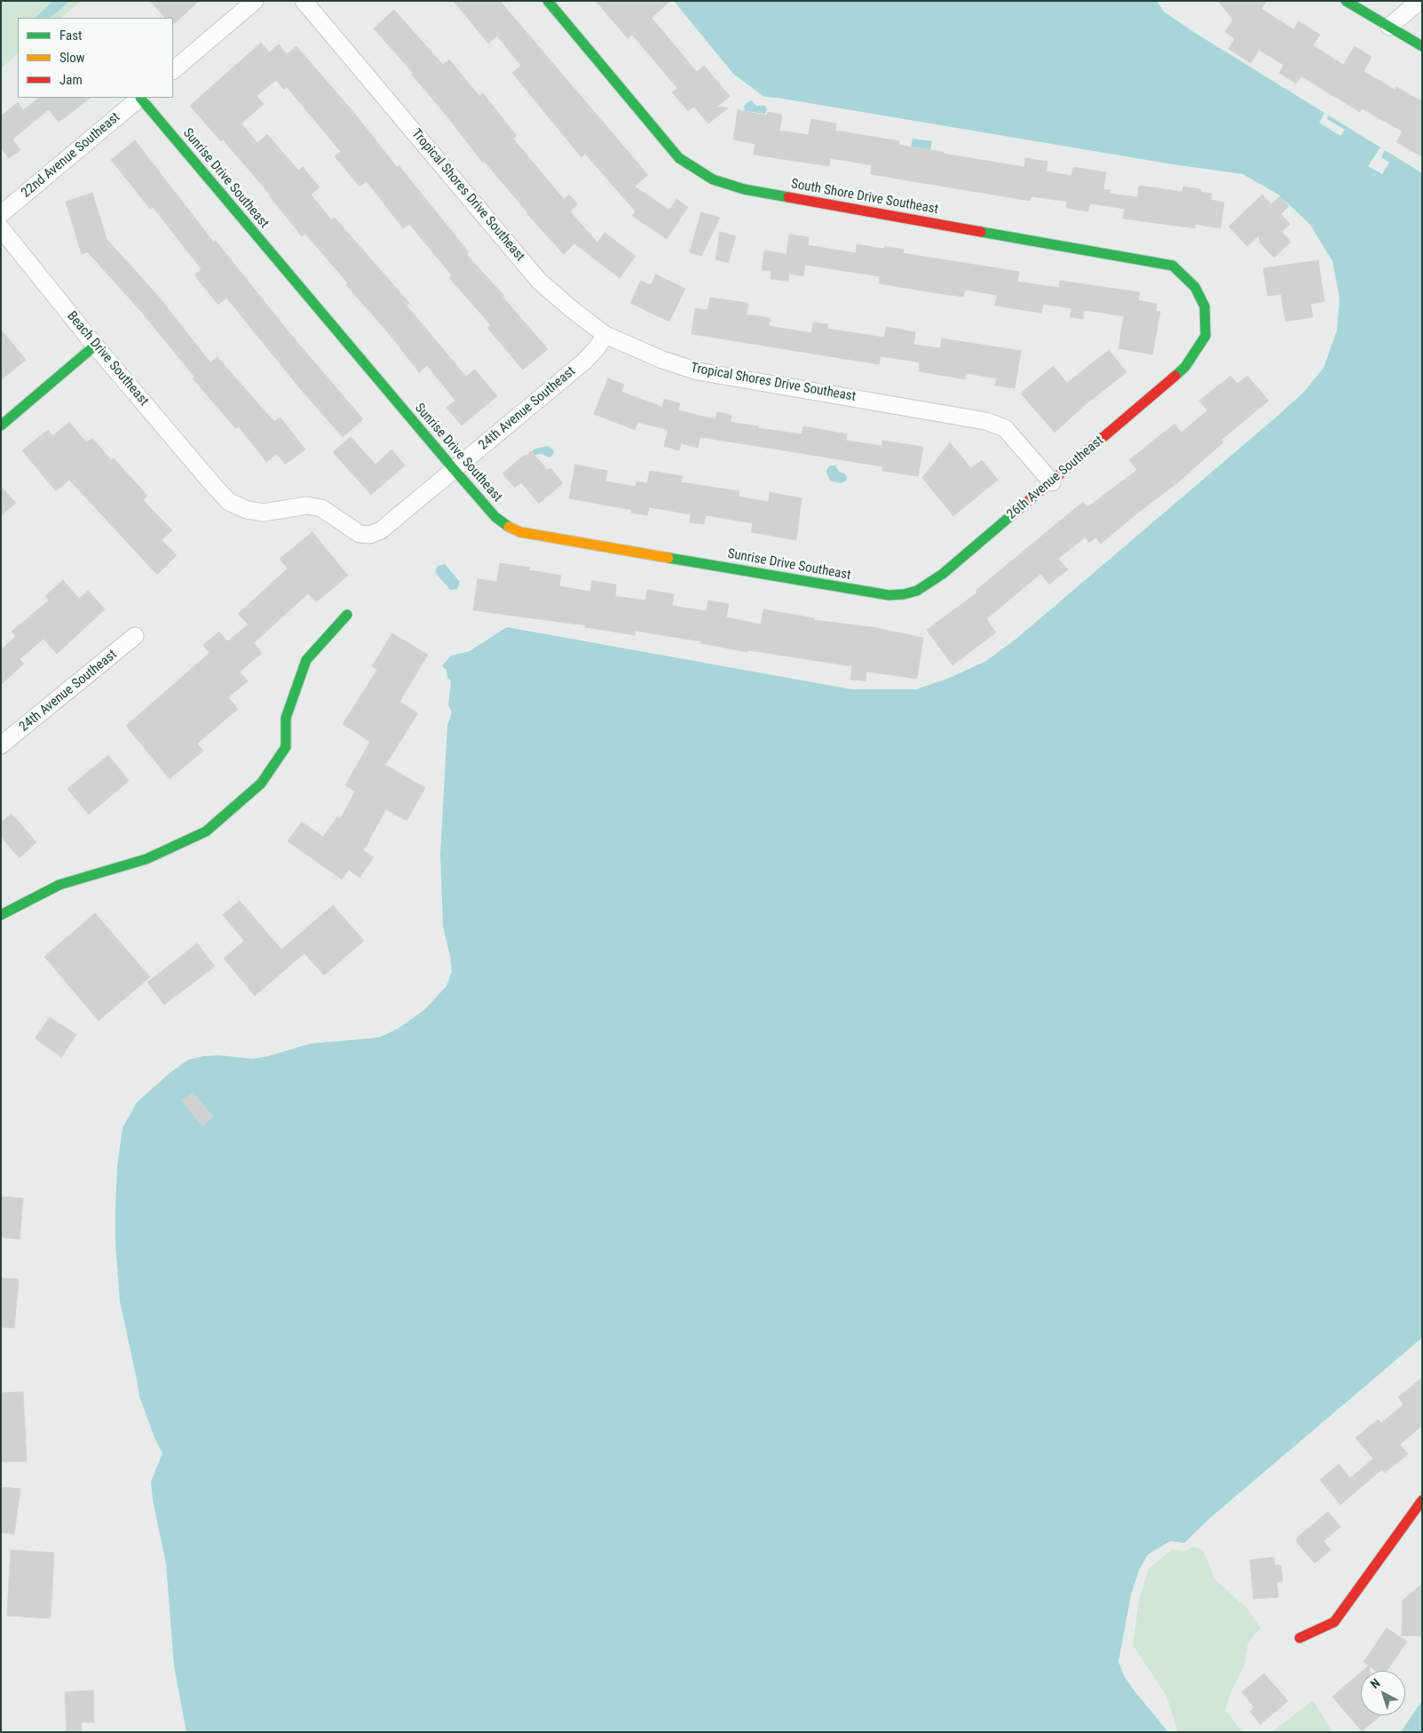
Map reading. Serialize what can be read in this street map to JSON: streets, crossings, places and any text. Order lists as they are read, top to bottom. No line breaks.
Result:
{"streets":{"street":["22nd Avenue Southeast","Sunrise Drive Southeast","Tropical Shores Drive Southeast","South Shore Drive Southeast","Beach Drive Southeast","24th Avenue Southeast","26th Avenue Southeast"]},"crossings":[["Sunrise Drive Southeast","24th Avenue Southeast"],["Sunrise Drive Southeast","26th Avenue Southeast"],["Tropical Shores Drive Southeast","24th Avenue Southeast"],["Tropical Shores Drive Southeast","26th Avenue Southeast"],["South Shore Drive Southeast","26th Avenue Southeast"],["Beach Drive Southeast","24th Avenue Southeast"]],"legend":["Fast","Slow","Jam"],"north":"top left"}
